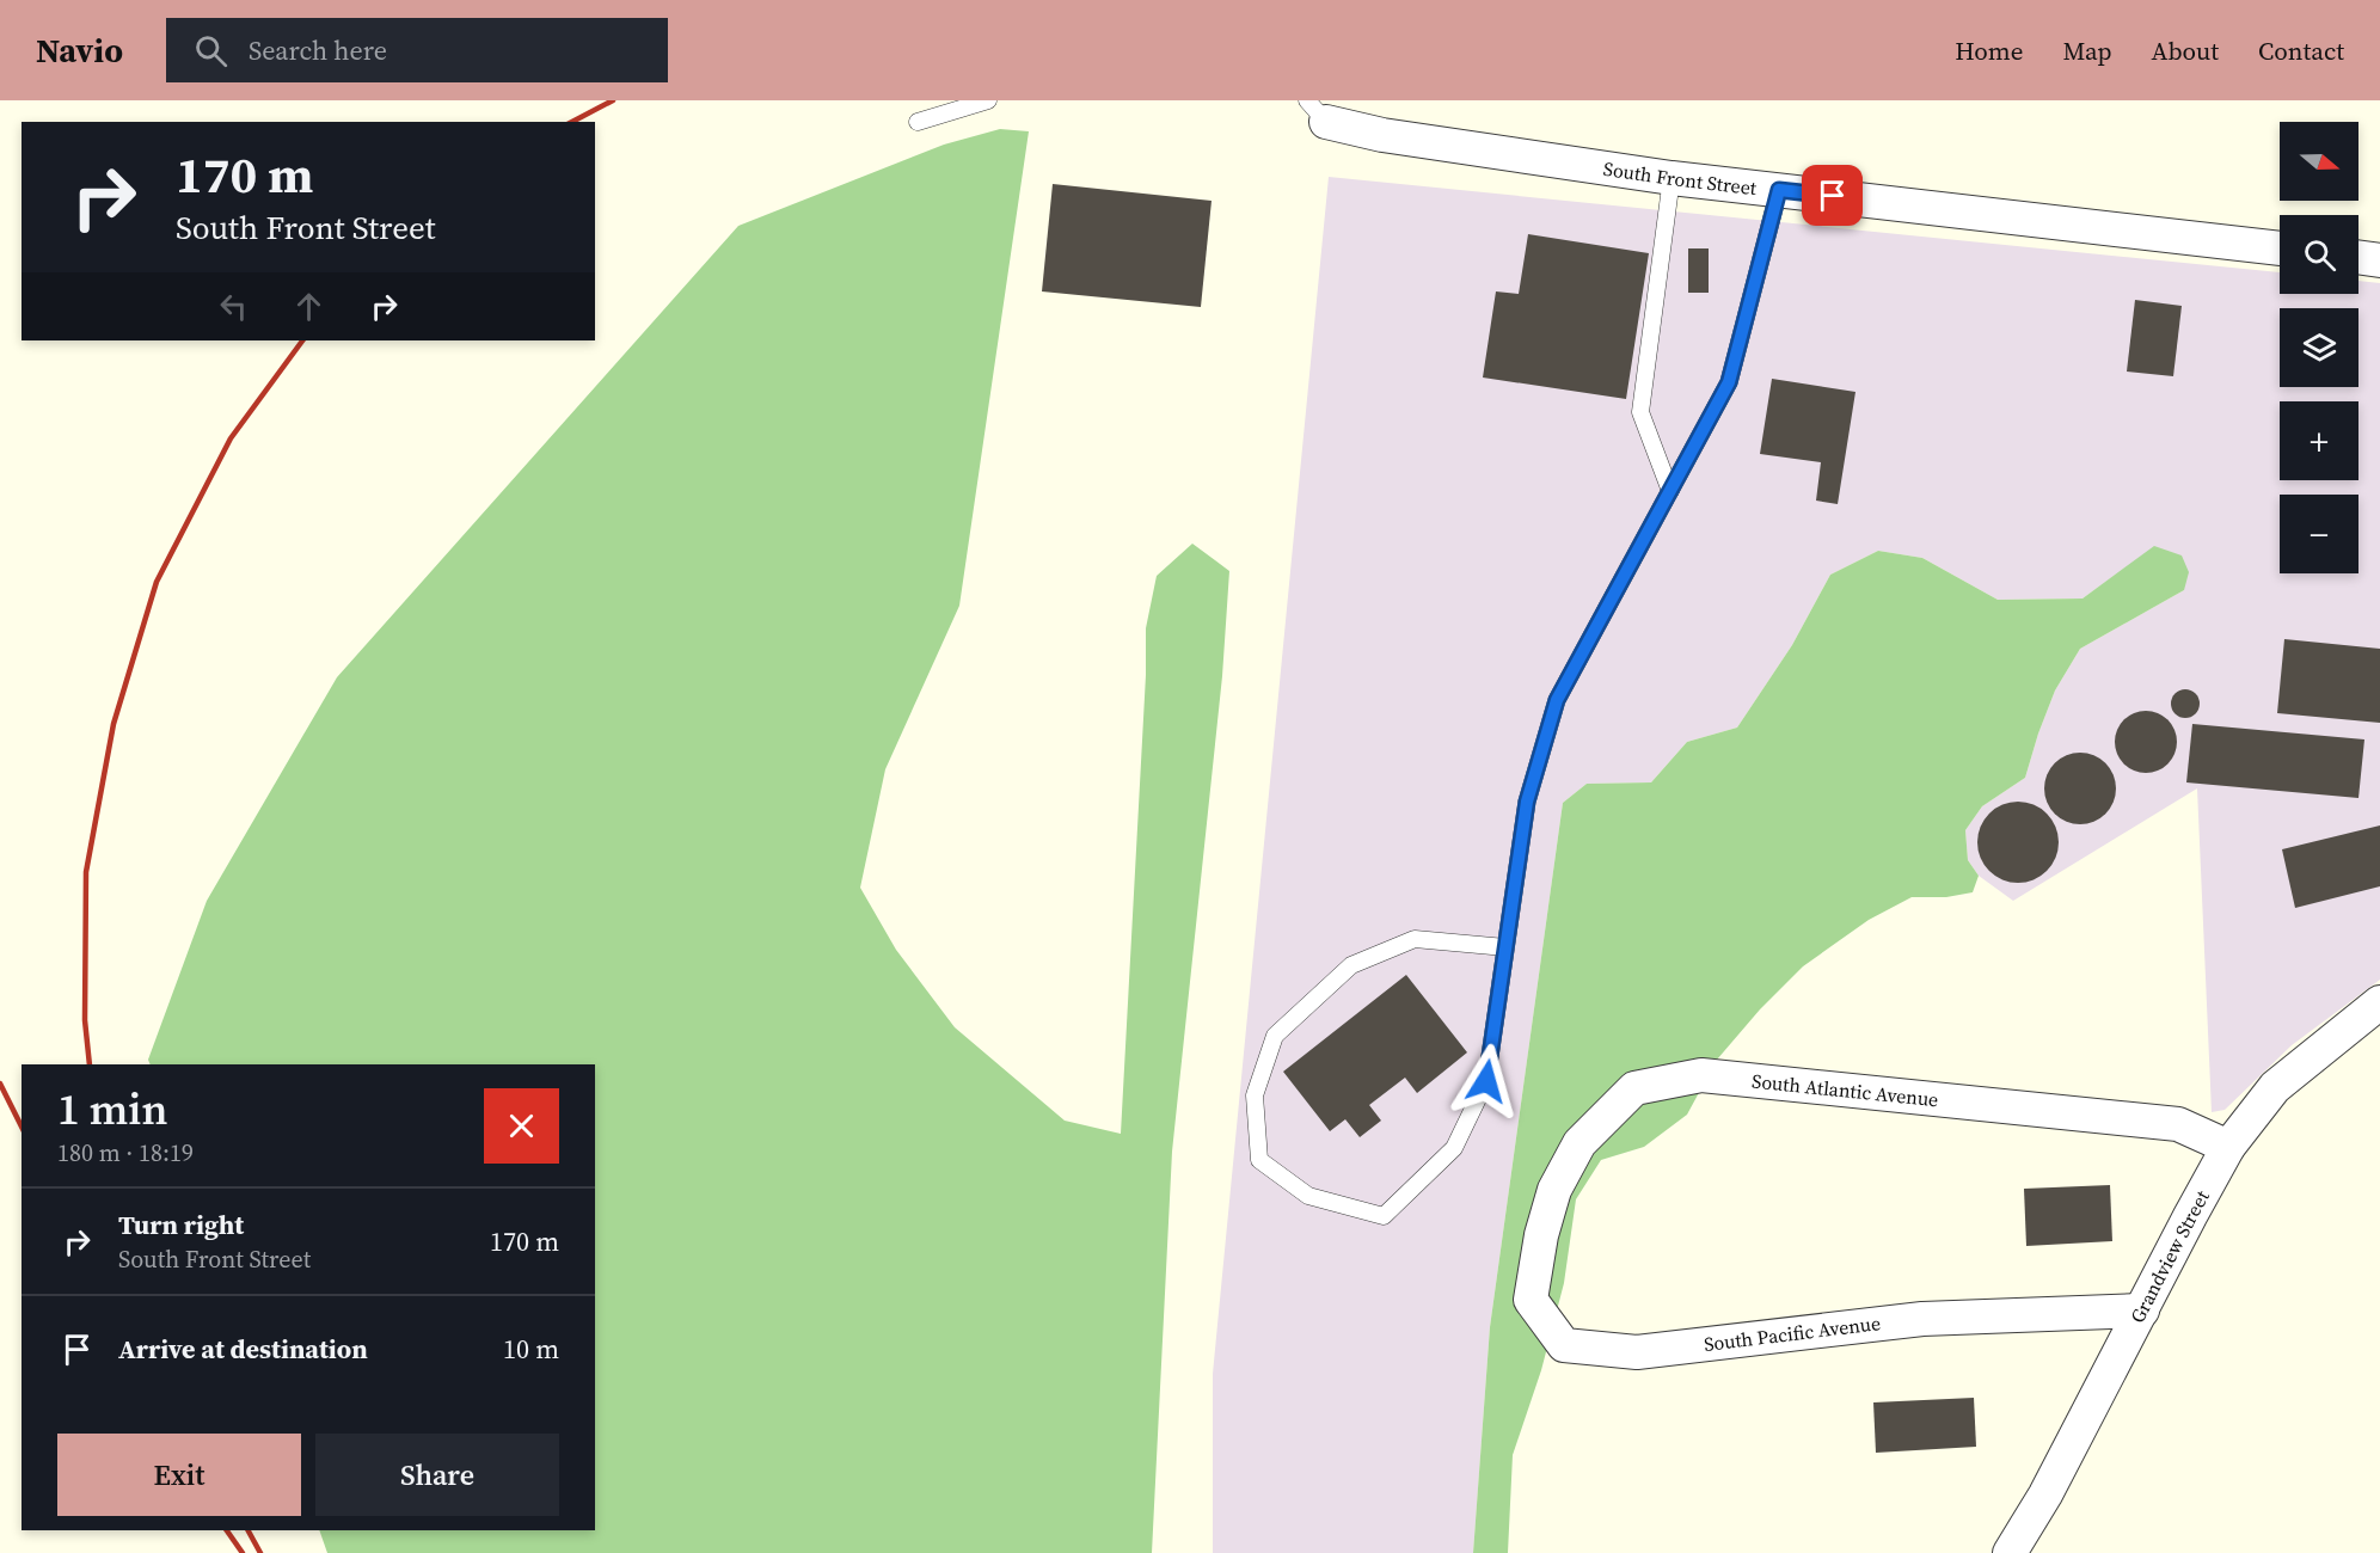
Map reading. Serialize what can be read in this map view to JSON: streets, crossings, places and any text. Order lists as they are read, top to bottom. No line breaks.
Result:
{"streets":{"street":["South Front Street","South Atlantic Avenue","Grandview Street","South Pacific Avenue"]},"crossings":[["South Atlantic Avenue","Grandview Street"],["South Atlantic Avenue","South Pacific Avenue"],["Grandview Street","South Pacific Avenue"]],"north":"right","page":{"header":"Navio","search":"Search here","nav":["Home","Map","About","Contact"],"map_buttons":["+","−"],"turn":["170 m","South Front Street"],"heading":["1 min","180 m · 18:19"],"list":[{"name":"Turn right","note":"South Front Street","value":"170 m"},{"name":"Arrive at destination","value":"10 m"}],"buttons":["Exit","Share"]}}
